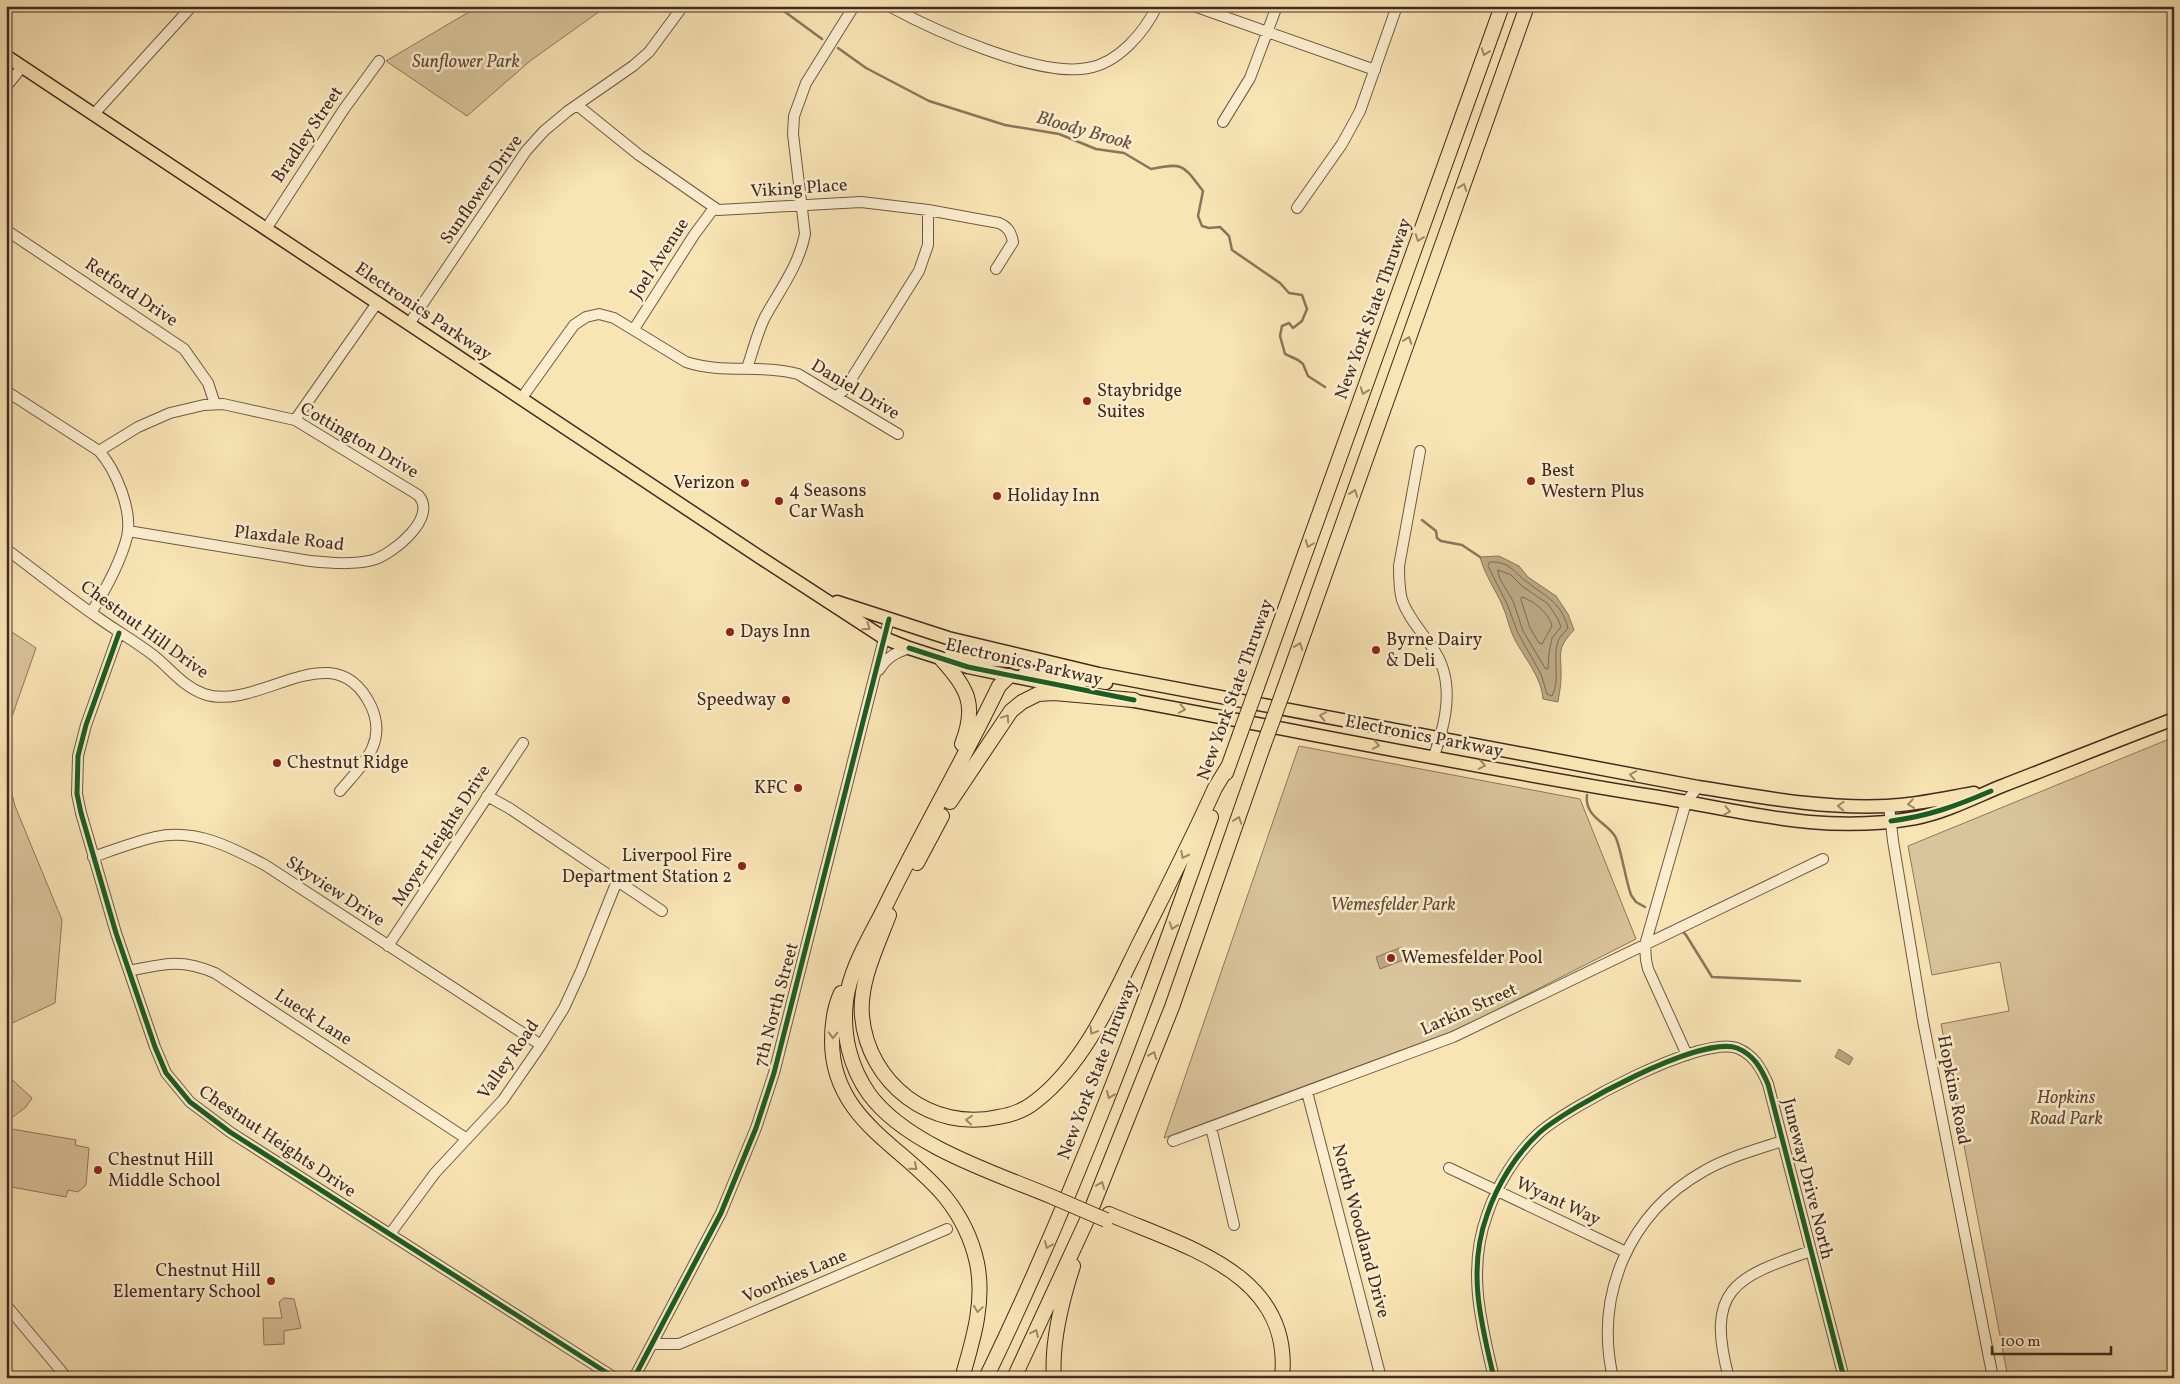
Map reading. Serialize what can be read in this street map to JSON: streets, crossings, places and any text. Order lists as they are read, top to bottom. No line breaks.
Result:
{"streets":{"highway":["New York State Thruway"],"main road":["Electronics Parkway"],"street":["Bradley Street","Viking Place","Sunflower Drive","Joel Avenue","Retford Drive","Daniel Drive","Cottington Drive","Plaxdale Road","Chestnut Hill Drive","Moyer Heights Drive","Skyview Drive","7th North Street","Larkin Street","Lueck Lane","Valley Road","Hopkins Road","Chestnut Heights Drive","Juneway Drive North","Wyant Way","North Woodland Drive","Voorhies Lane"]},"crossings":[["Bradley Street","Electronics Parkway"],["Viking Place","Joel Avenue"],["Sunflower Drive","Electronics Parkway"],["Joel Avenue","Daniel Drive"],["Retford Drive","Cottington Drive"],["Electronics Parkway","Daniel Drive"],["Electronics Parkway","7th North Street"],["Electronics Parkway","Hopkins Road"],["Cottington Drive","Plaxdale Road"],["Chestnut Hill Drive","Chestnut Heights Drive"],["Moyer Heights Drive","Skyview Drive"],["Skyview Drive","Valley Road"],["Skyview Drive","Chestnut Heights Drive"],["7th North Street","Voorhies Lane"],["Larkin Street","North Woodland Drive"],["Lueck Lane","Valley Road"],["Lueck Lane","Chestnut Heights Drive"],["Valley Road","Chestnut Heights Drive"],["Juneway Drive North","Wyant Way"]],"water":["Bloody Brook"],"parks":["Sunflower Park","Wemesfelder Park","Hopkins Road Park"],"places":["Staybridge Suites","Best Western Plus","Verizon","Holiday Inn","4 Seasons Car Wash","Days Inn","Byrne Dairy & Deli","Speedway","Chestnut Ridge","KFC","Liverpool Fire Department Station 2","Wemesfelder Pool","Chestnut Hill Middle School","Chestnut Hill Elementary School"],"scale_bar":"100 m"}
